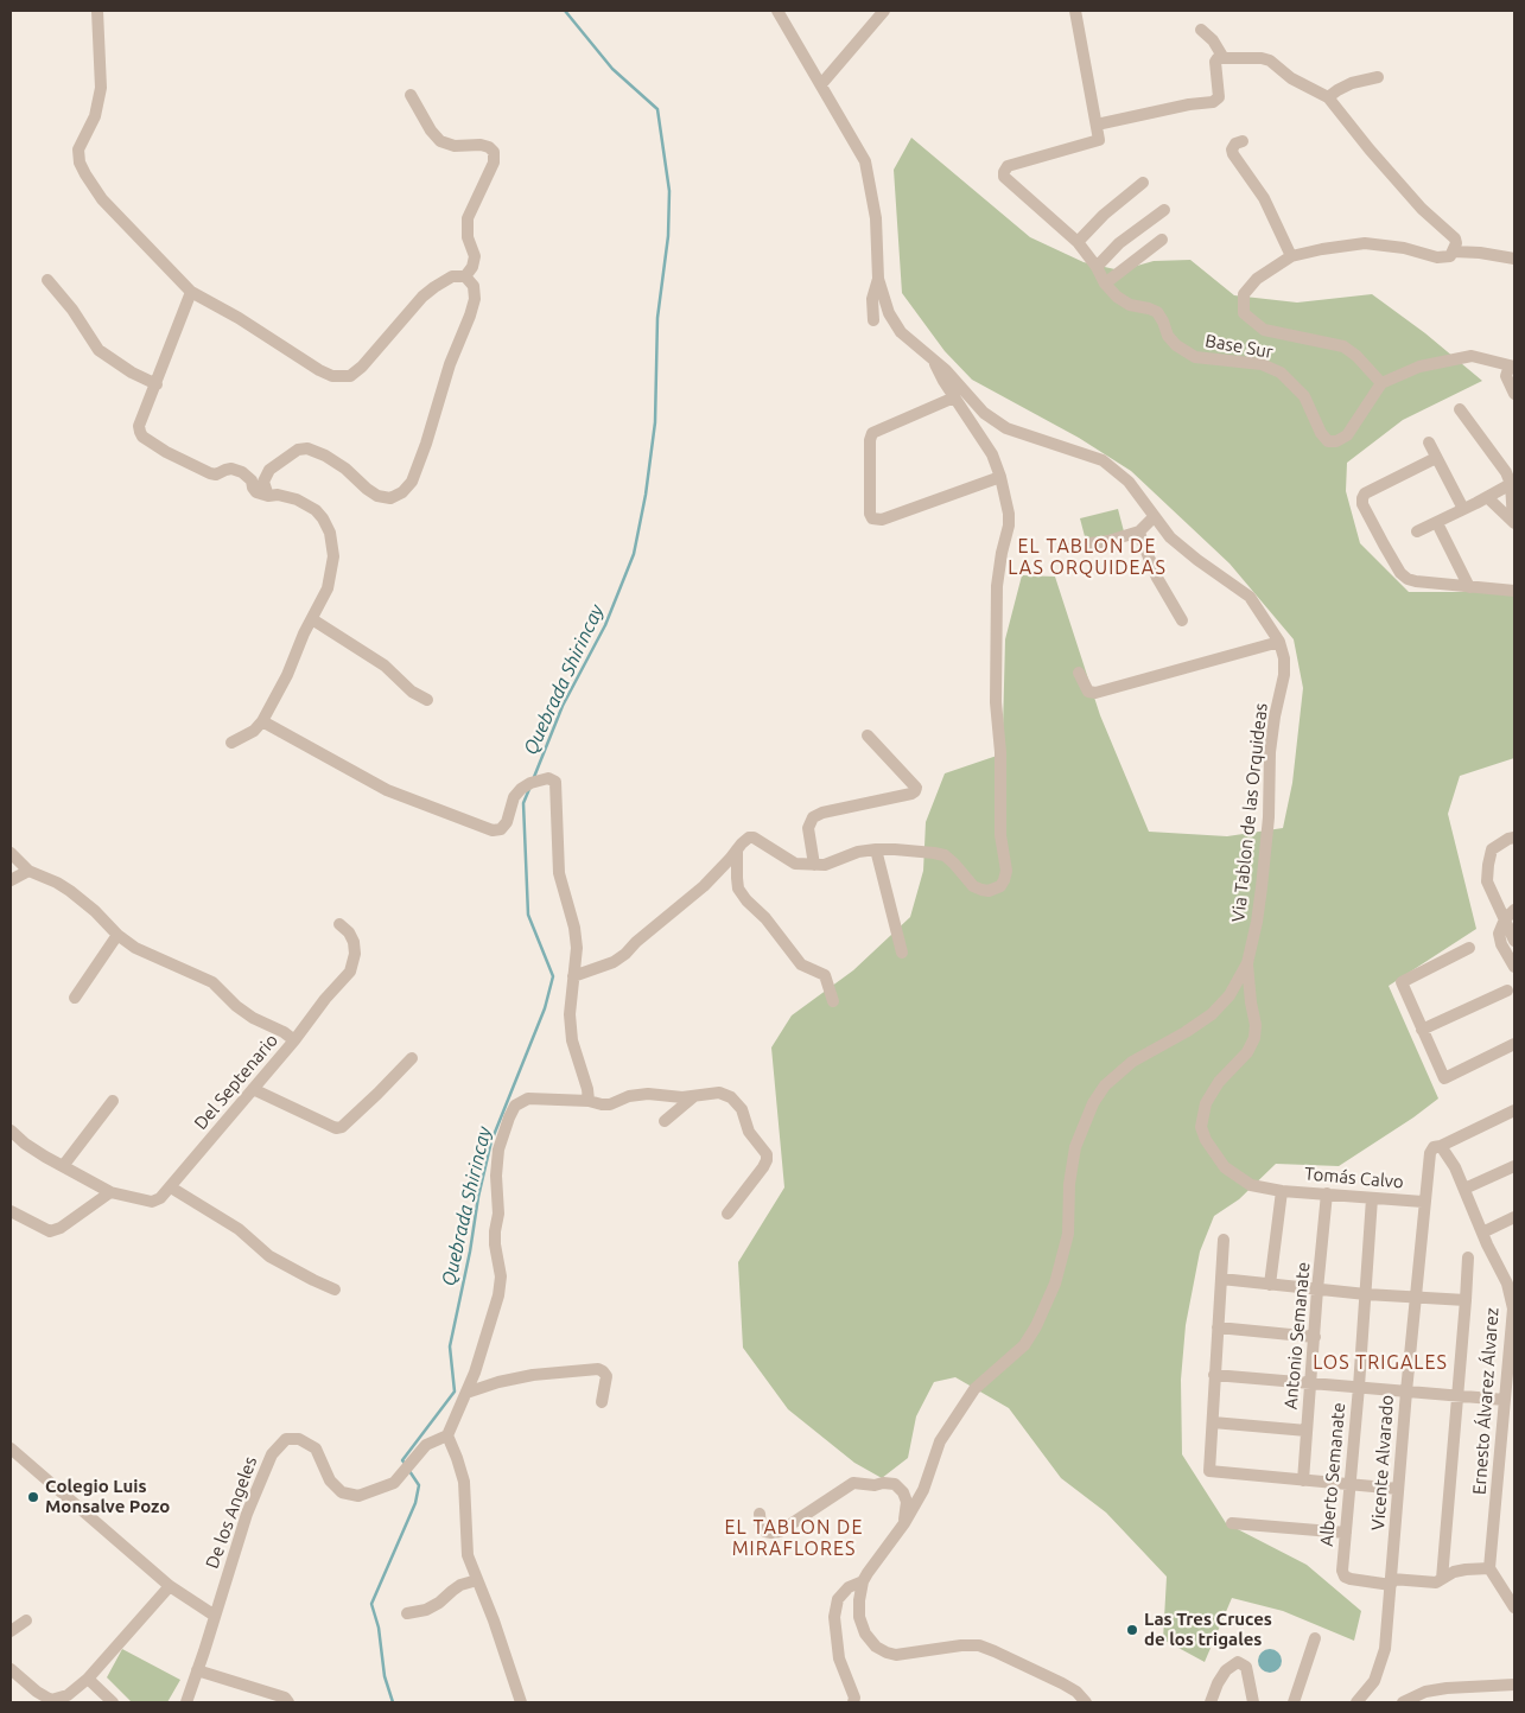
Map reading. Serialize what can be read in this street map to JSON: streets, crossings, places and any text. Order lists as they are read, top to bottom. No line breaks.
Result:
{"streets":{"street":["Base Sur","Via Tablon de las Orquideas","Del Septenario","Tomás Calvo","Antonio Semanate","Ernesto Álvarez Álvarez","Vicente Alvarado","Alberto Semanate","De los Angeles"]},"crossings":[["Via Tablon de las Orquideas","Tomás Calvo"],["Tomás Calvo","Antonio Semanate"],["Tomás Calvo","Vicente Alvarado"],["Tomás Calvo","Alberto Semanate"],["Ernesto Álvarez Álvarez","Vicente Alvarado"],["Vicente Alvarado","Alberto Semanate"]],"districts":["EL TABLON DE LAS ORQUIDEAS","LOS TRIGALES","EL TABLON DE MIRAFLORES"],"water":["Quebrada Shirincay"],"places":["Colegio Luis Monsalve Pozo","Las Tres Cruces de los trigales"]}
